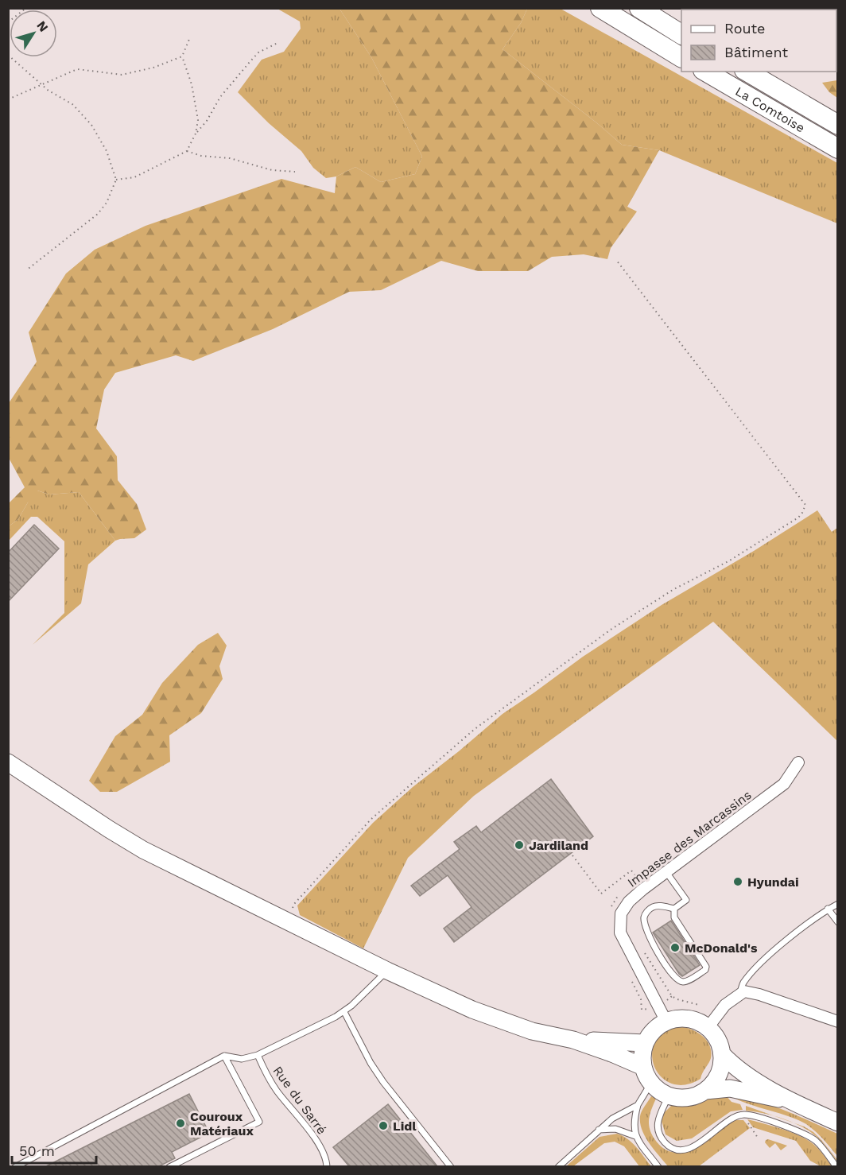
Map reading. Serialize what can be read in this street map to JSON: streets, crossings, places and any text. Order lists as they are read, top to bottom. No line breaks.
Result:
{"streets":{"highway":["La Comtoise"],"street":["Impasse des Marcassins"],"lane":["Rue du Sarré"]},"places":["Jardiland","Hyundai","McDonald's","Couroux Matériaux","Lidl"],"legend":["Route","Bâtiment"],"scale_bar":"50 m","north":"top right"}
